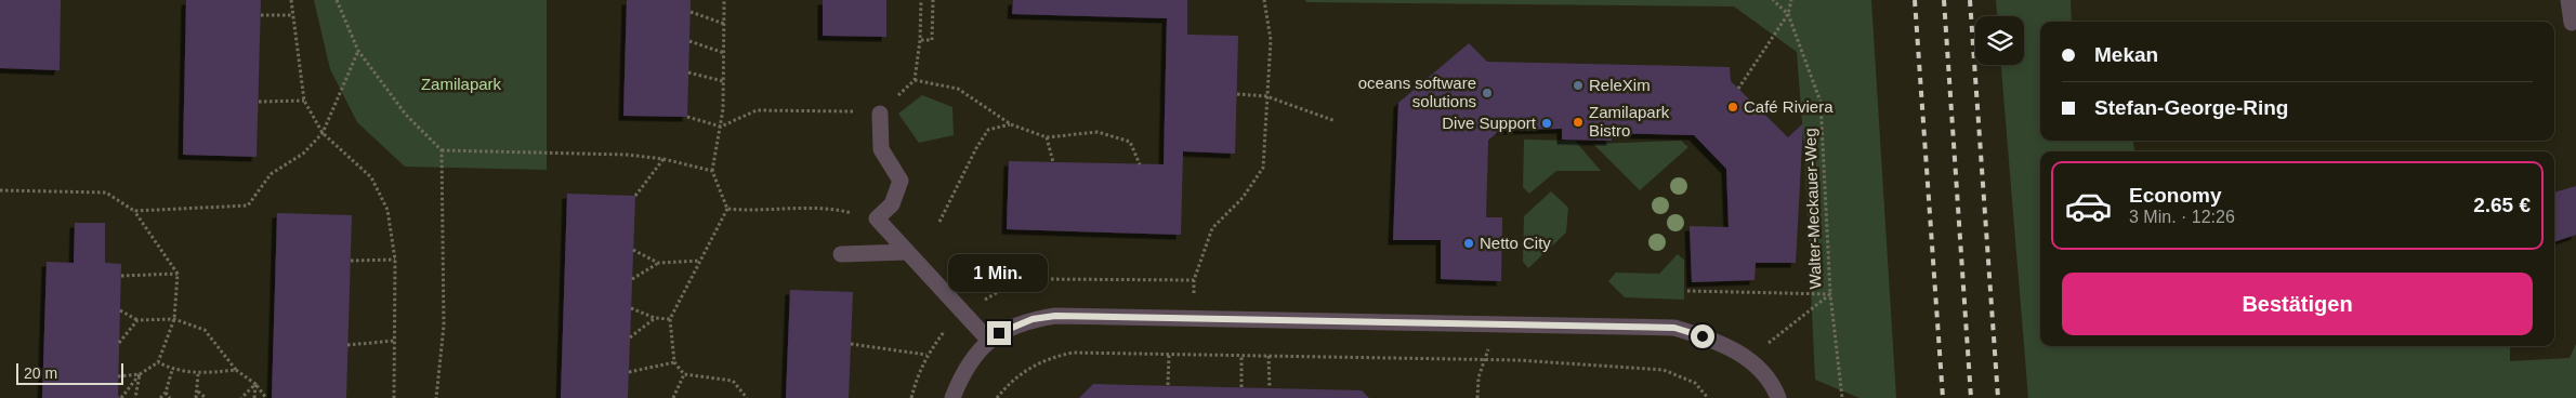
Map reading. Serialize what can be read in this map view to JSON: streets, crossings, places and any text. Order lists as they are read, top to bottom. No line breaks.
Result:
{"streets":{"path":["Walter-Meckauer-Weg"]},"parks":["Zamilapark"],"places":["ReleXim","oceans software solutions","Café Riviera","Zamilapark Bistro","Dive Support","Netto City"],"scale_bar":"20 m","page":{"banner":["Mekan","Stefan-George-Ring"],"list":[{"name":"Economy","note":"3 Min. · 12:26","value":"2.65 €"}],"bubble":"1 Min.","buttons":"Bestätigen","scale":"20 m"}}
